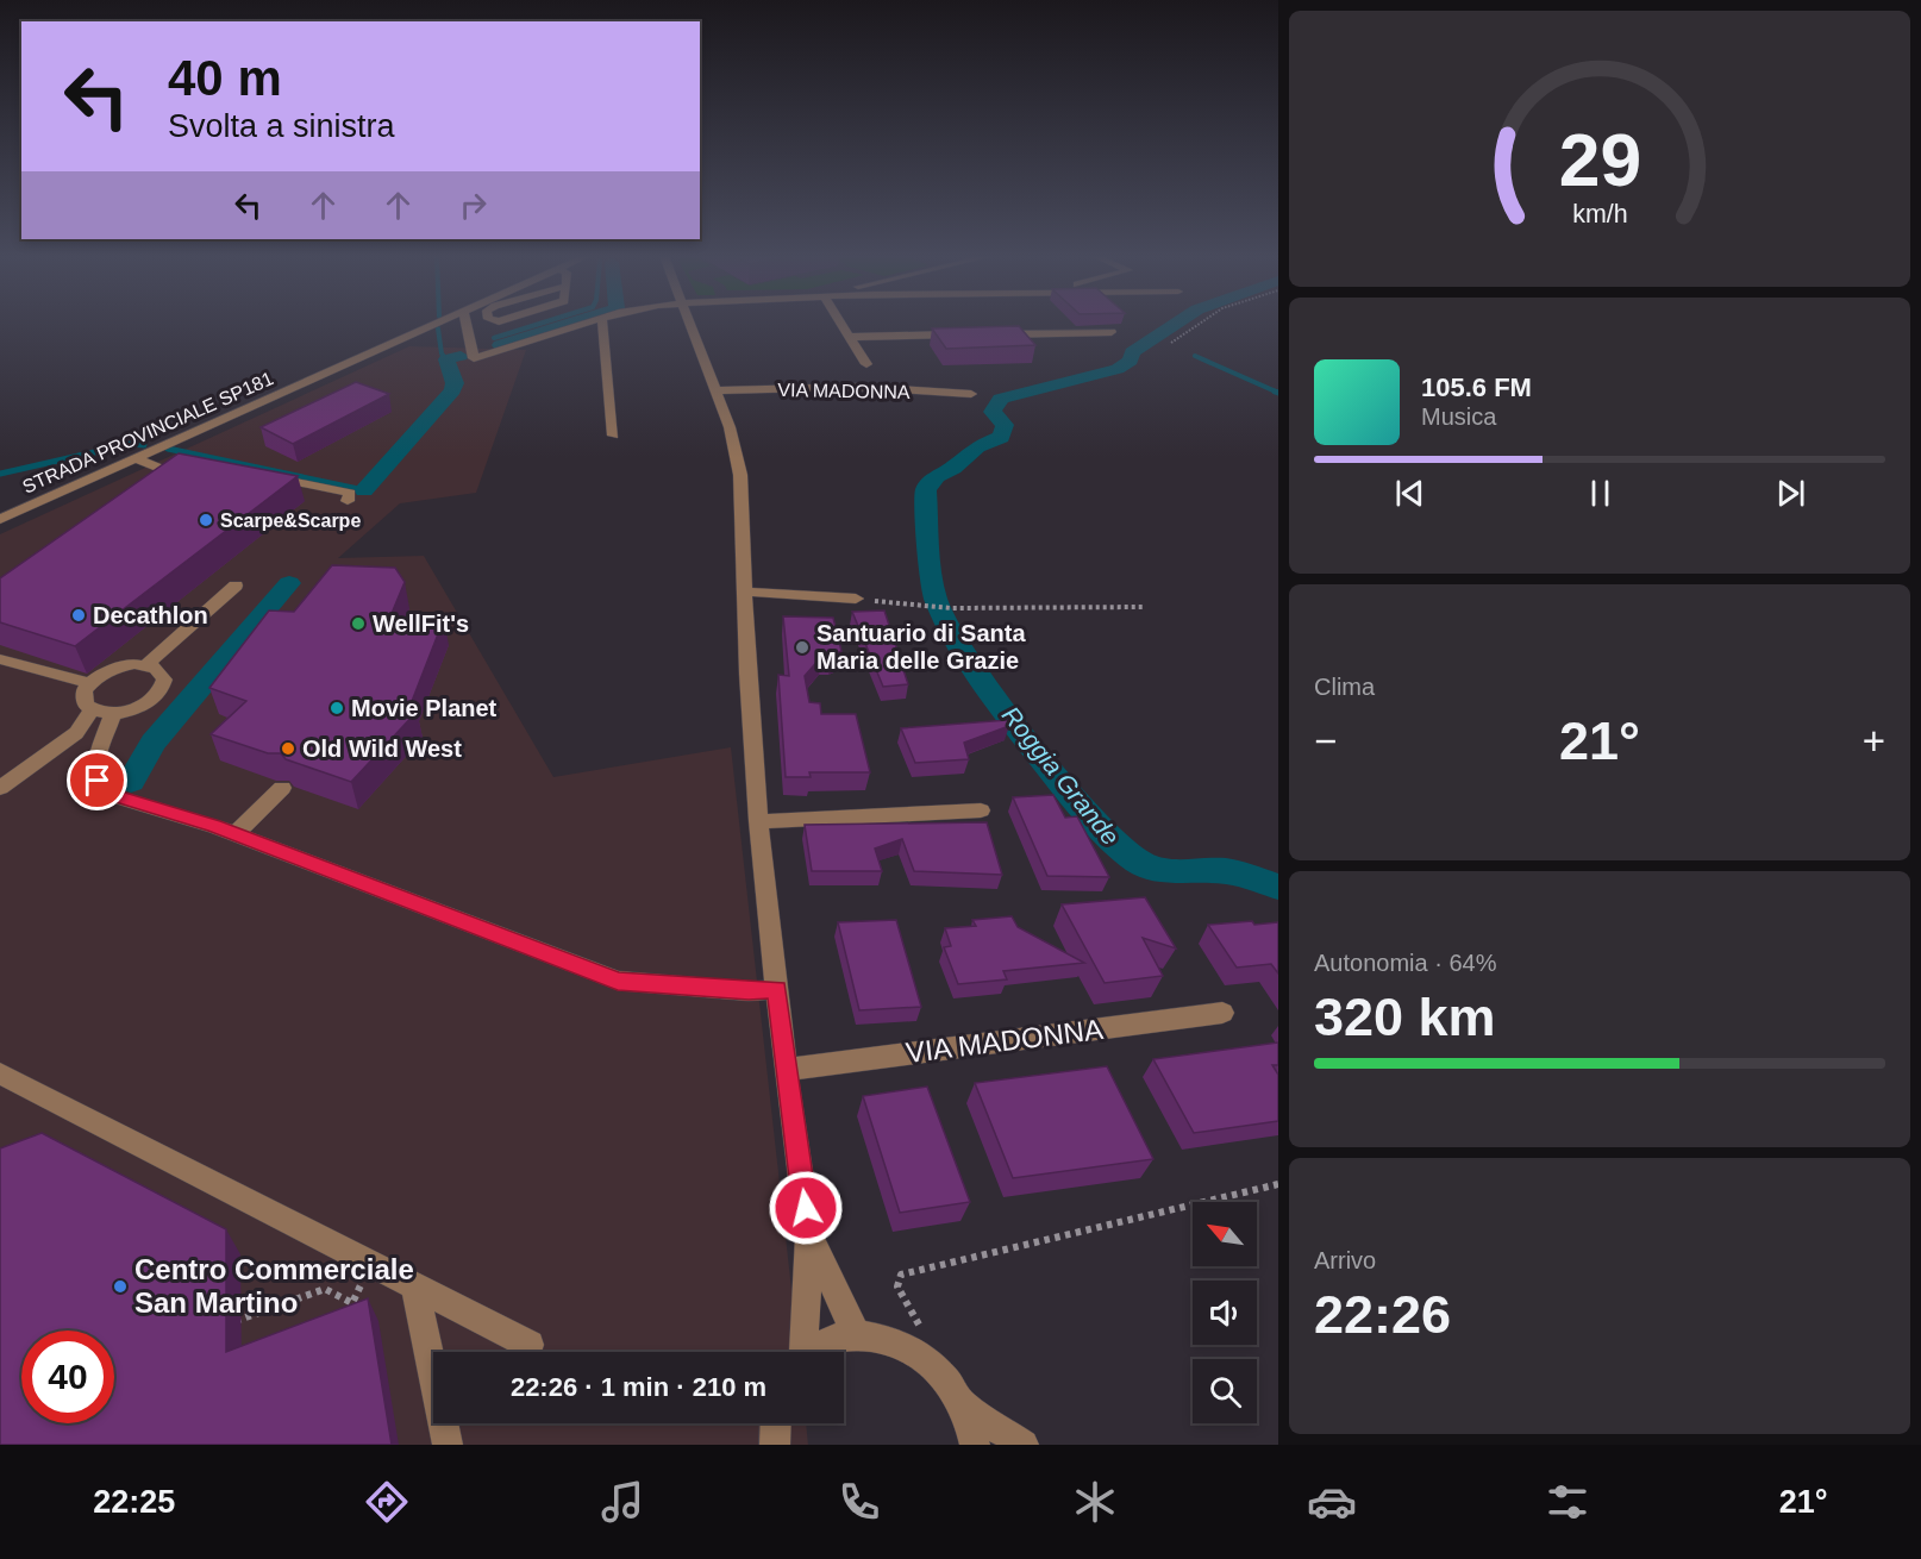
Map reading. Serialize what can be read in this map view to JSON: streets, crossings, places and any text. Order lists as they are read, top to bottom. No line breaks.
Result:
{"streets":{"street":["VIA MADONNA","STRADA PROVINCIALE SP181"]},"water":["Roggia Grande"],"places":["Scarpe&Scarpe","Decathlon","WellFit's","Santuario di Santa Maria delle Grazie","Movie Planet","Old Wild West","Centro Commerciale San Martino"],"north":"top left","page":{"turn":["40 m","Svolta a sinistra"],"song":["105.6 FM","Musica"],"tile":["Clima",["Autonomia · 64%","320 km"],["Arrivo","22:26"]],"heat":["−","21°","+"],"limit":"40","trip":"22:26 · 1 min · 210 m","tabs":["22:25","21°"],"gauge":["29","km/h"]}}
